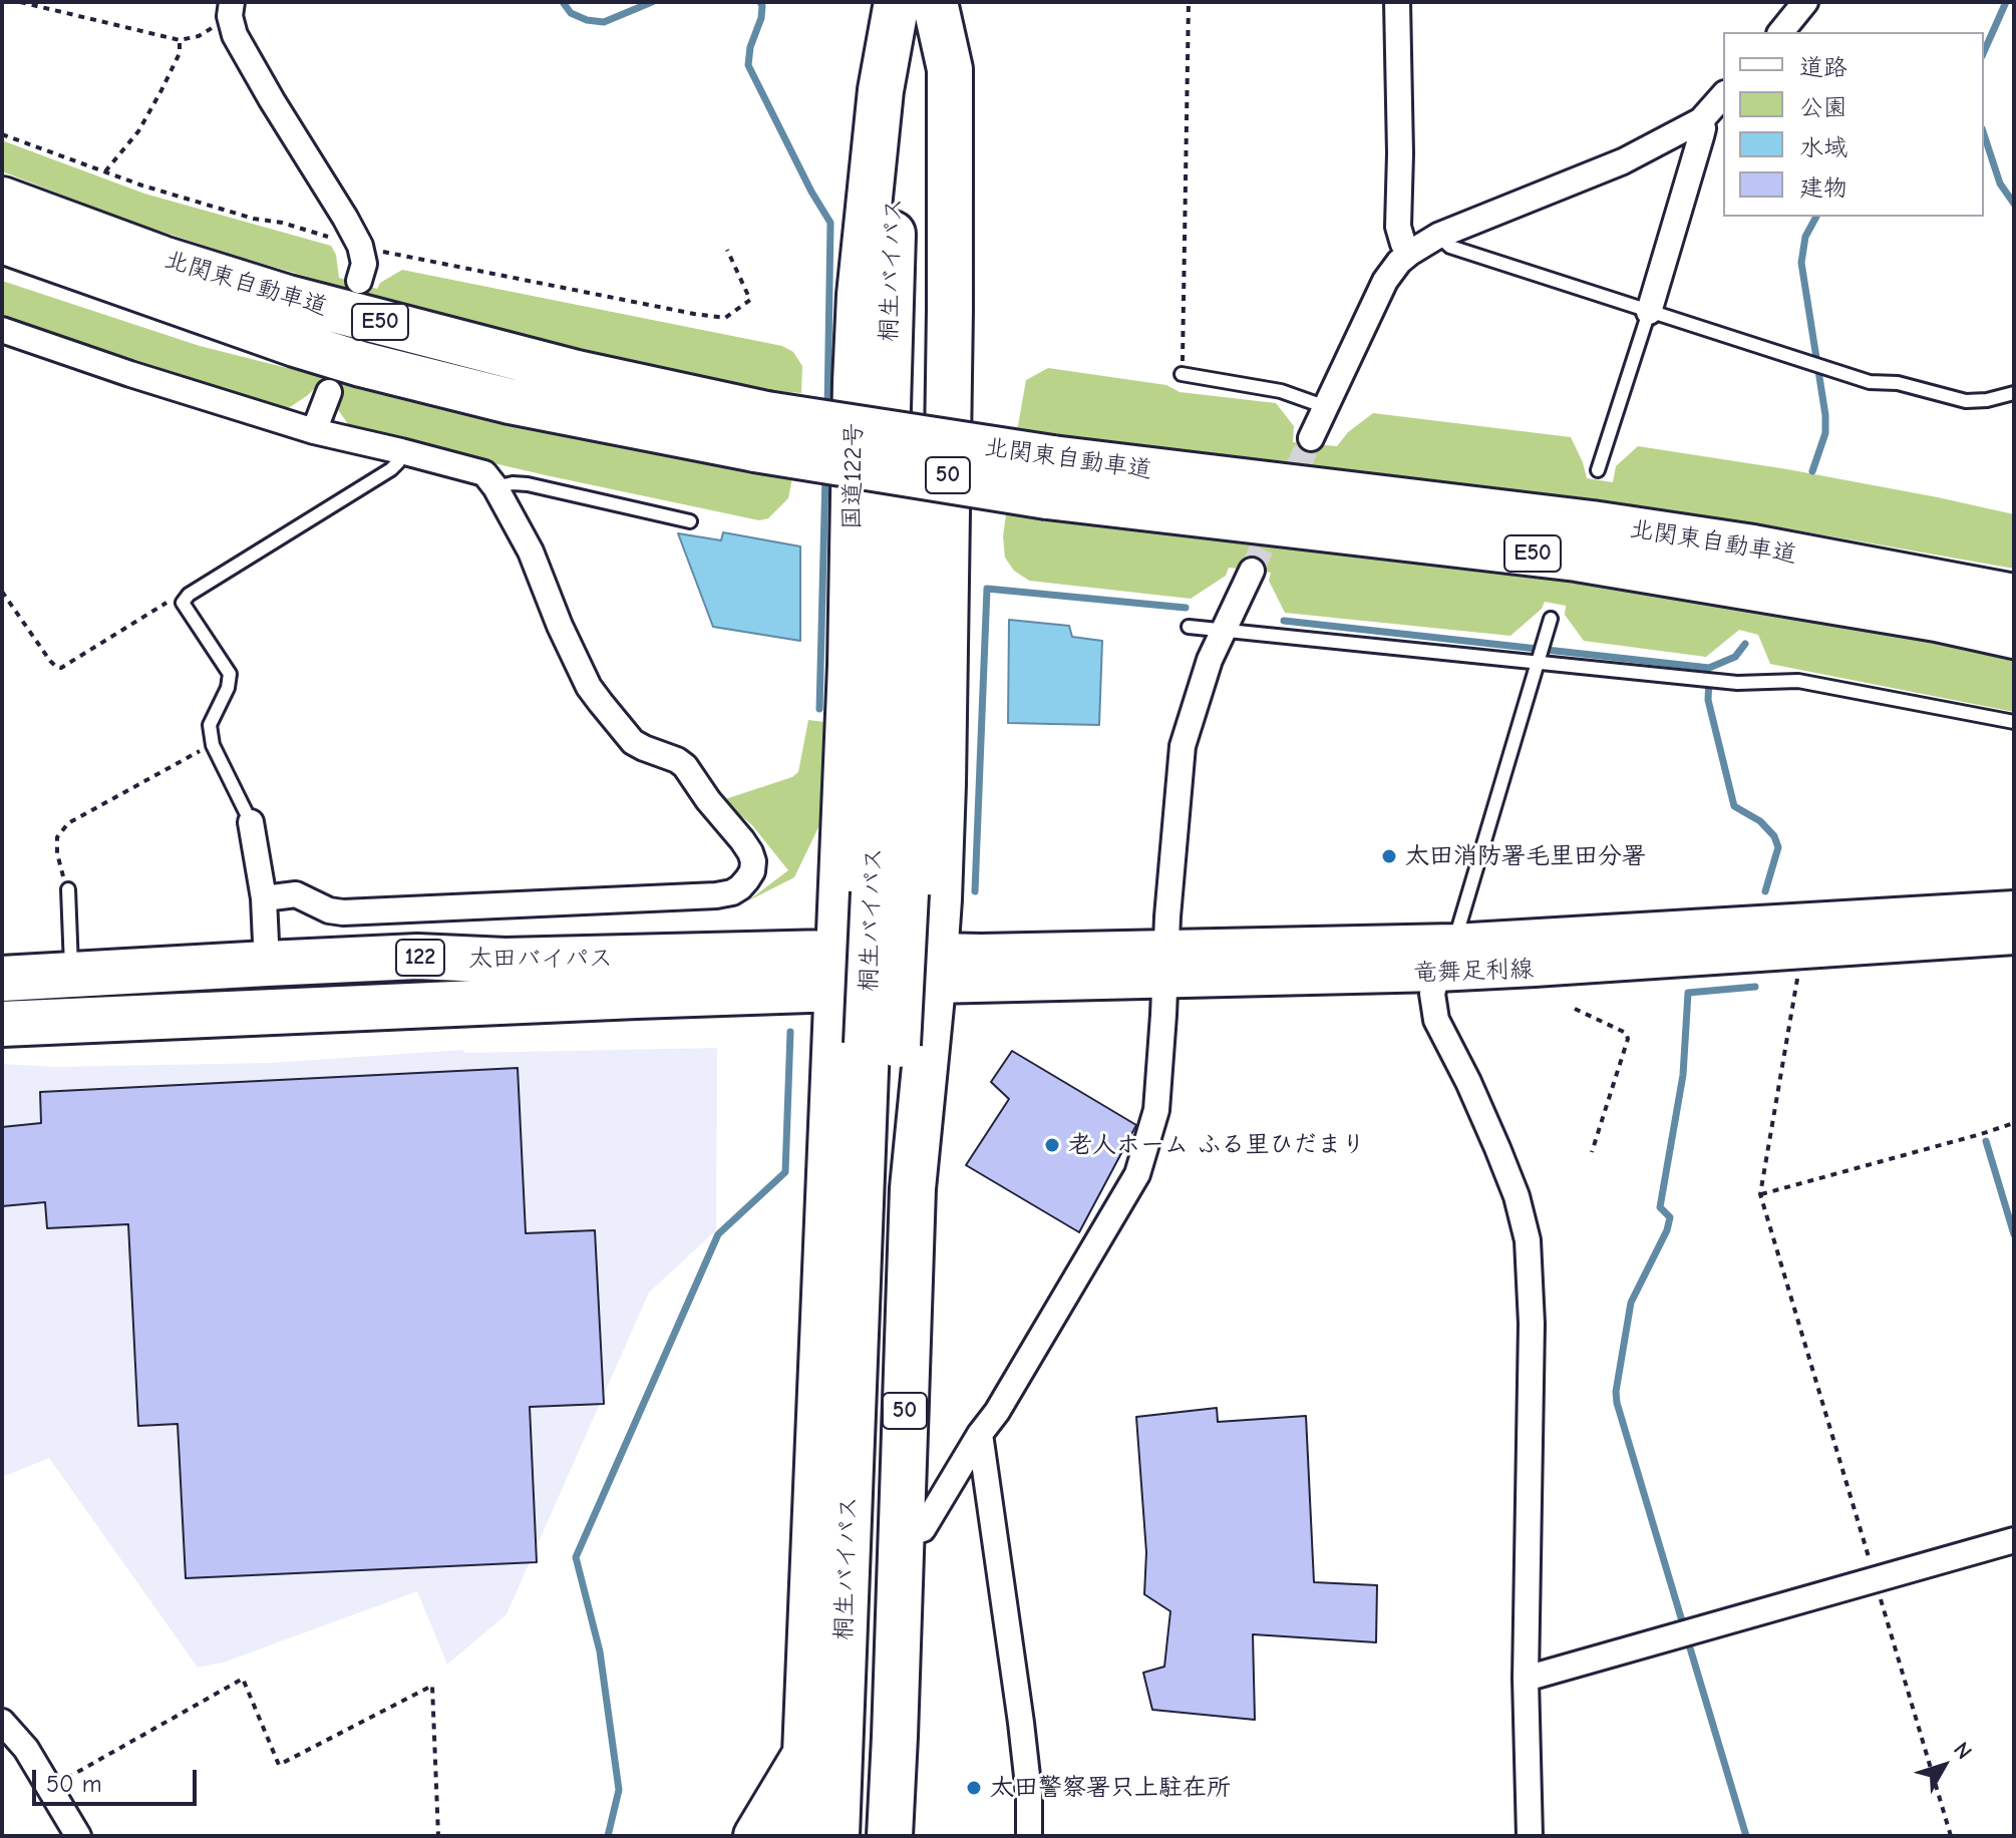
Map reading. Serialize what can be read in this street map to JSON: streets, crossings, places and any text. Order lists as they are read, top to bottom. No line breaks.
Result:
{"streets":{"highway":["桐生バイパス","北関東自動車道","E50","50","122","太田バイパス"],"main road":["竜舞足利線"]},"crossings":[["桐生バイパス","50"],["50","太田バイパス"],["50","竜舞足利線"],["太田バイパス","竜舞足利線"]],"places":["太田消防署毛里田分署","老人ホーム ふる里ひだまり","太田警察署只上駐在所"],"legend":["道路","公園","水域","建物"],"scale_bar":"50 m","north":"top right"}
